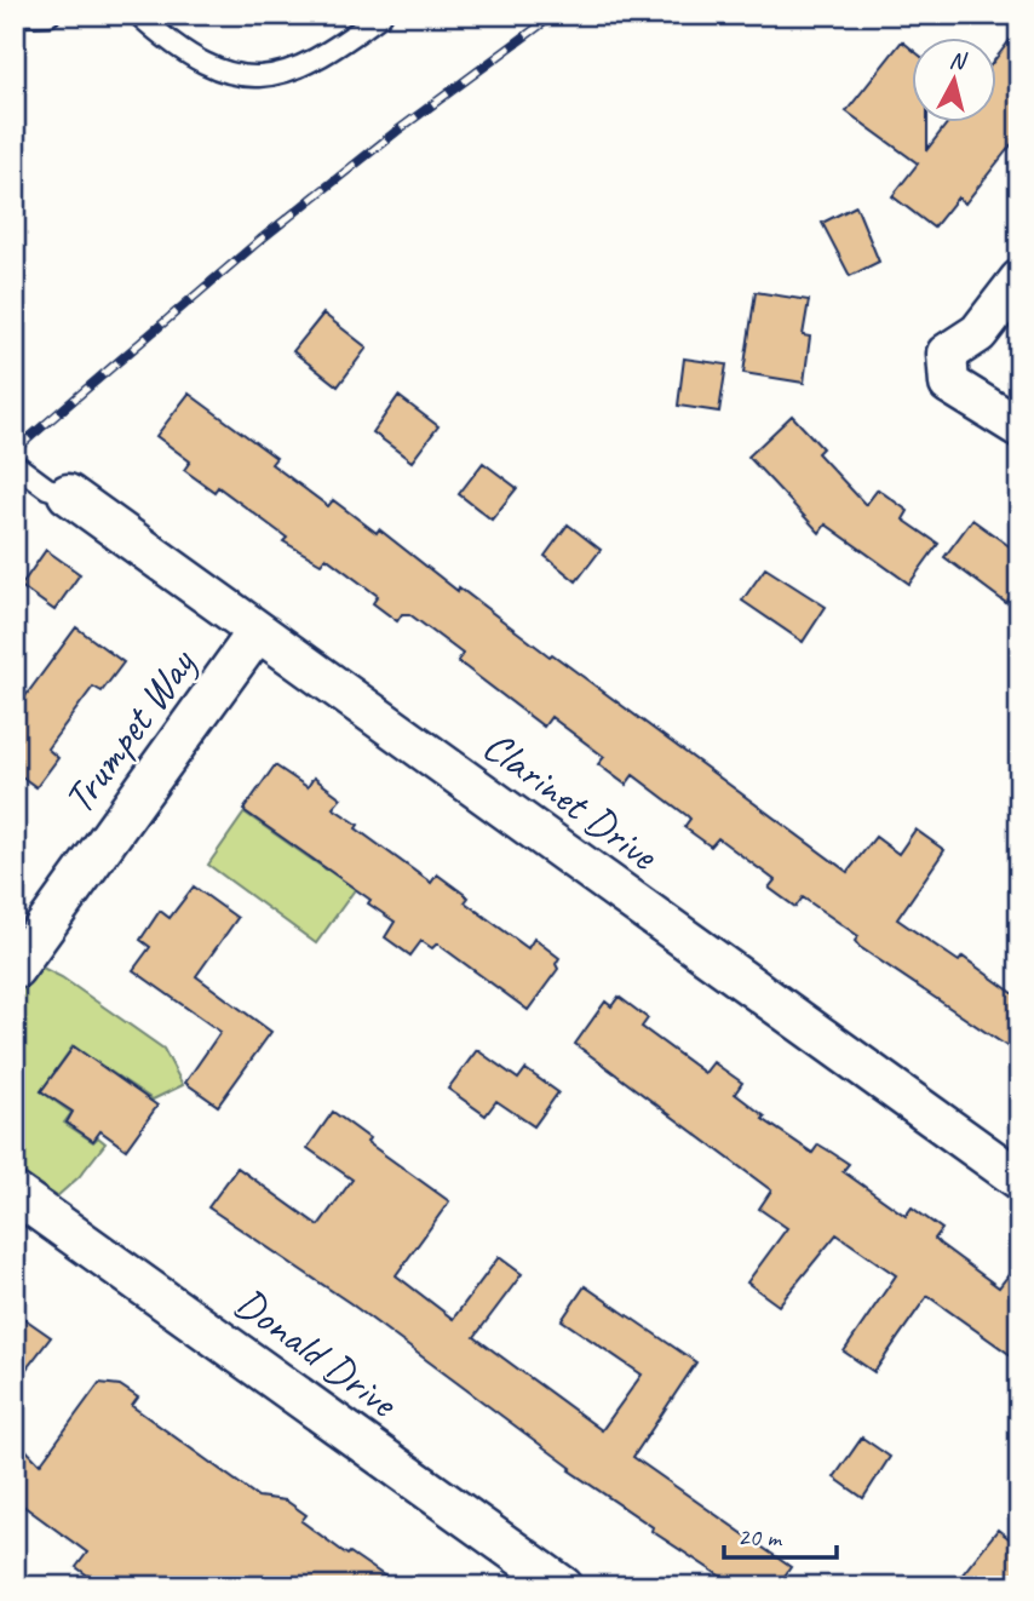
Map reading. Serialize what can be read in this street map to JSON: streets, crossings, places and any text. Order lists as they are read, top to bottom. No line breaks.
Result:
{"streets":{"street":["Trumpet Way","Clarinet Drive","Donald Drive"]},"crossings":[["Trumpet Way","Clarinet Drive"]],"scale_bar":"20 m","north":"top"}
